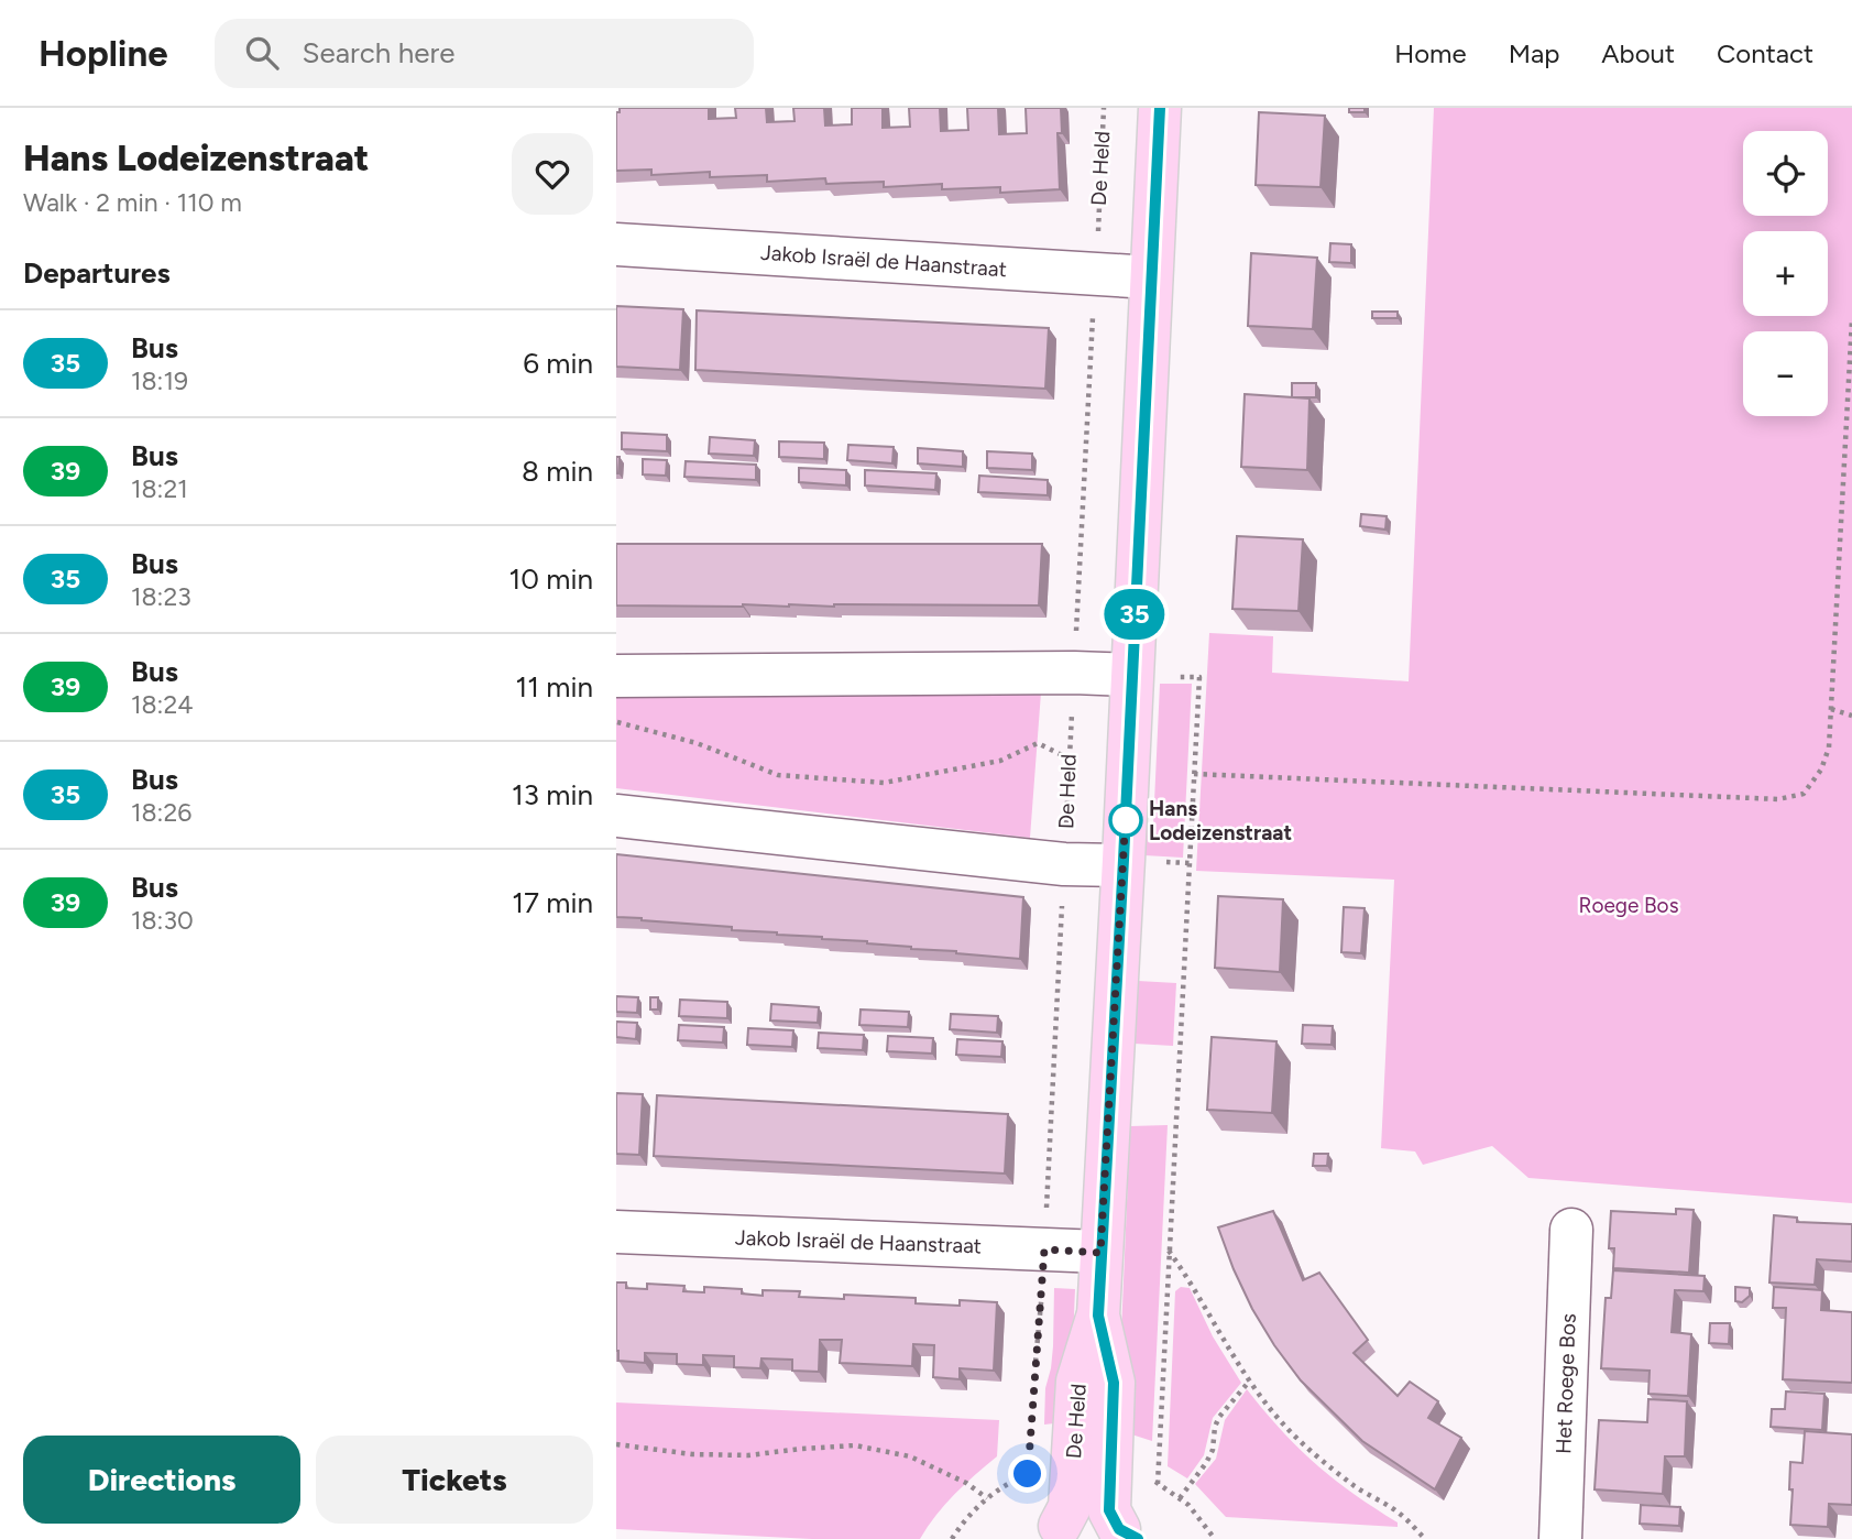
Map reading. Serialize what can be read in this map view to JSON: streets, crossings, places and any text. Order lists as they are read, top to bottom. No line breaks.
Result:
{"streets":{"main road":["De Held"],"street":["Jakob Israël de Haanstraat","Het Roege Bos"]},"crossings":[["De Held","Jakob Israël de Haanstraat"]],"parks":["Roege Bos"],"places":["Hans Lodeizenstraat"],"lines":["bus line 35"],"page":{"header":"Hopline","search":"Search here","nav":["Home","Map","About","Contact"],"heading":[["Hans Lodeizenstraat","Walk · 2 min · 110 m"],"Departures"],"on_map":"35","map_buttons":["+","−"],"list":[{"mark":"35","name":"Bus","note":"18:19","value":"6 min"},{"mark":"39","name":"Bus","note":"18:21","value":"8 min"},{"mark":"35","name":"Bus","note":"18:23","value":"10 min"},{"mark":"39","name":"Bus","note":"18:24","value":"11 min"},{"mark":"35","name":"Bus","note":"18:26","value":"13 min"},{"mark":"39","name":"Bus","note":"18:30","value":"17 min"}],"buttons":["Directions","Tickets"]}}
